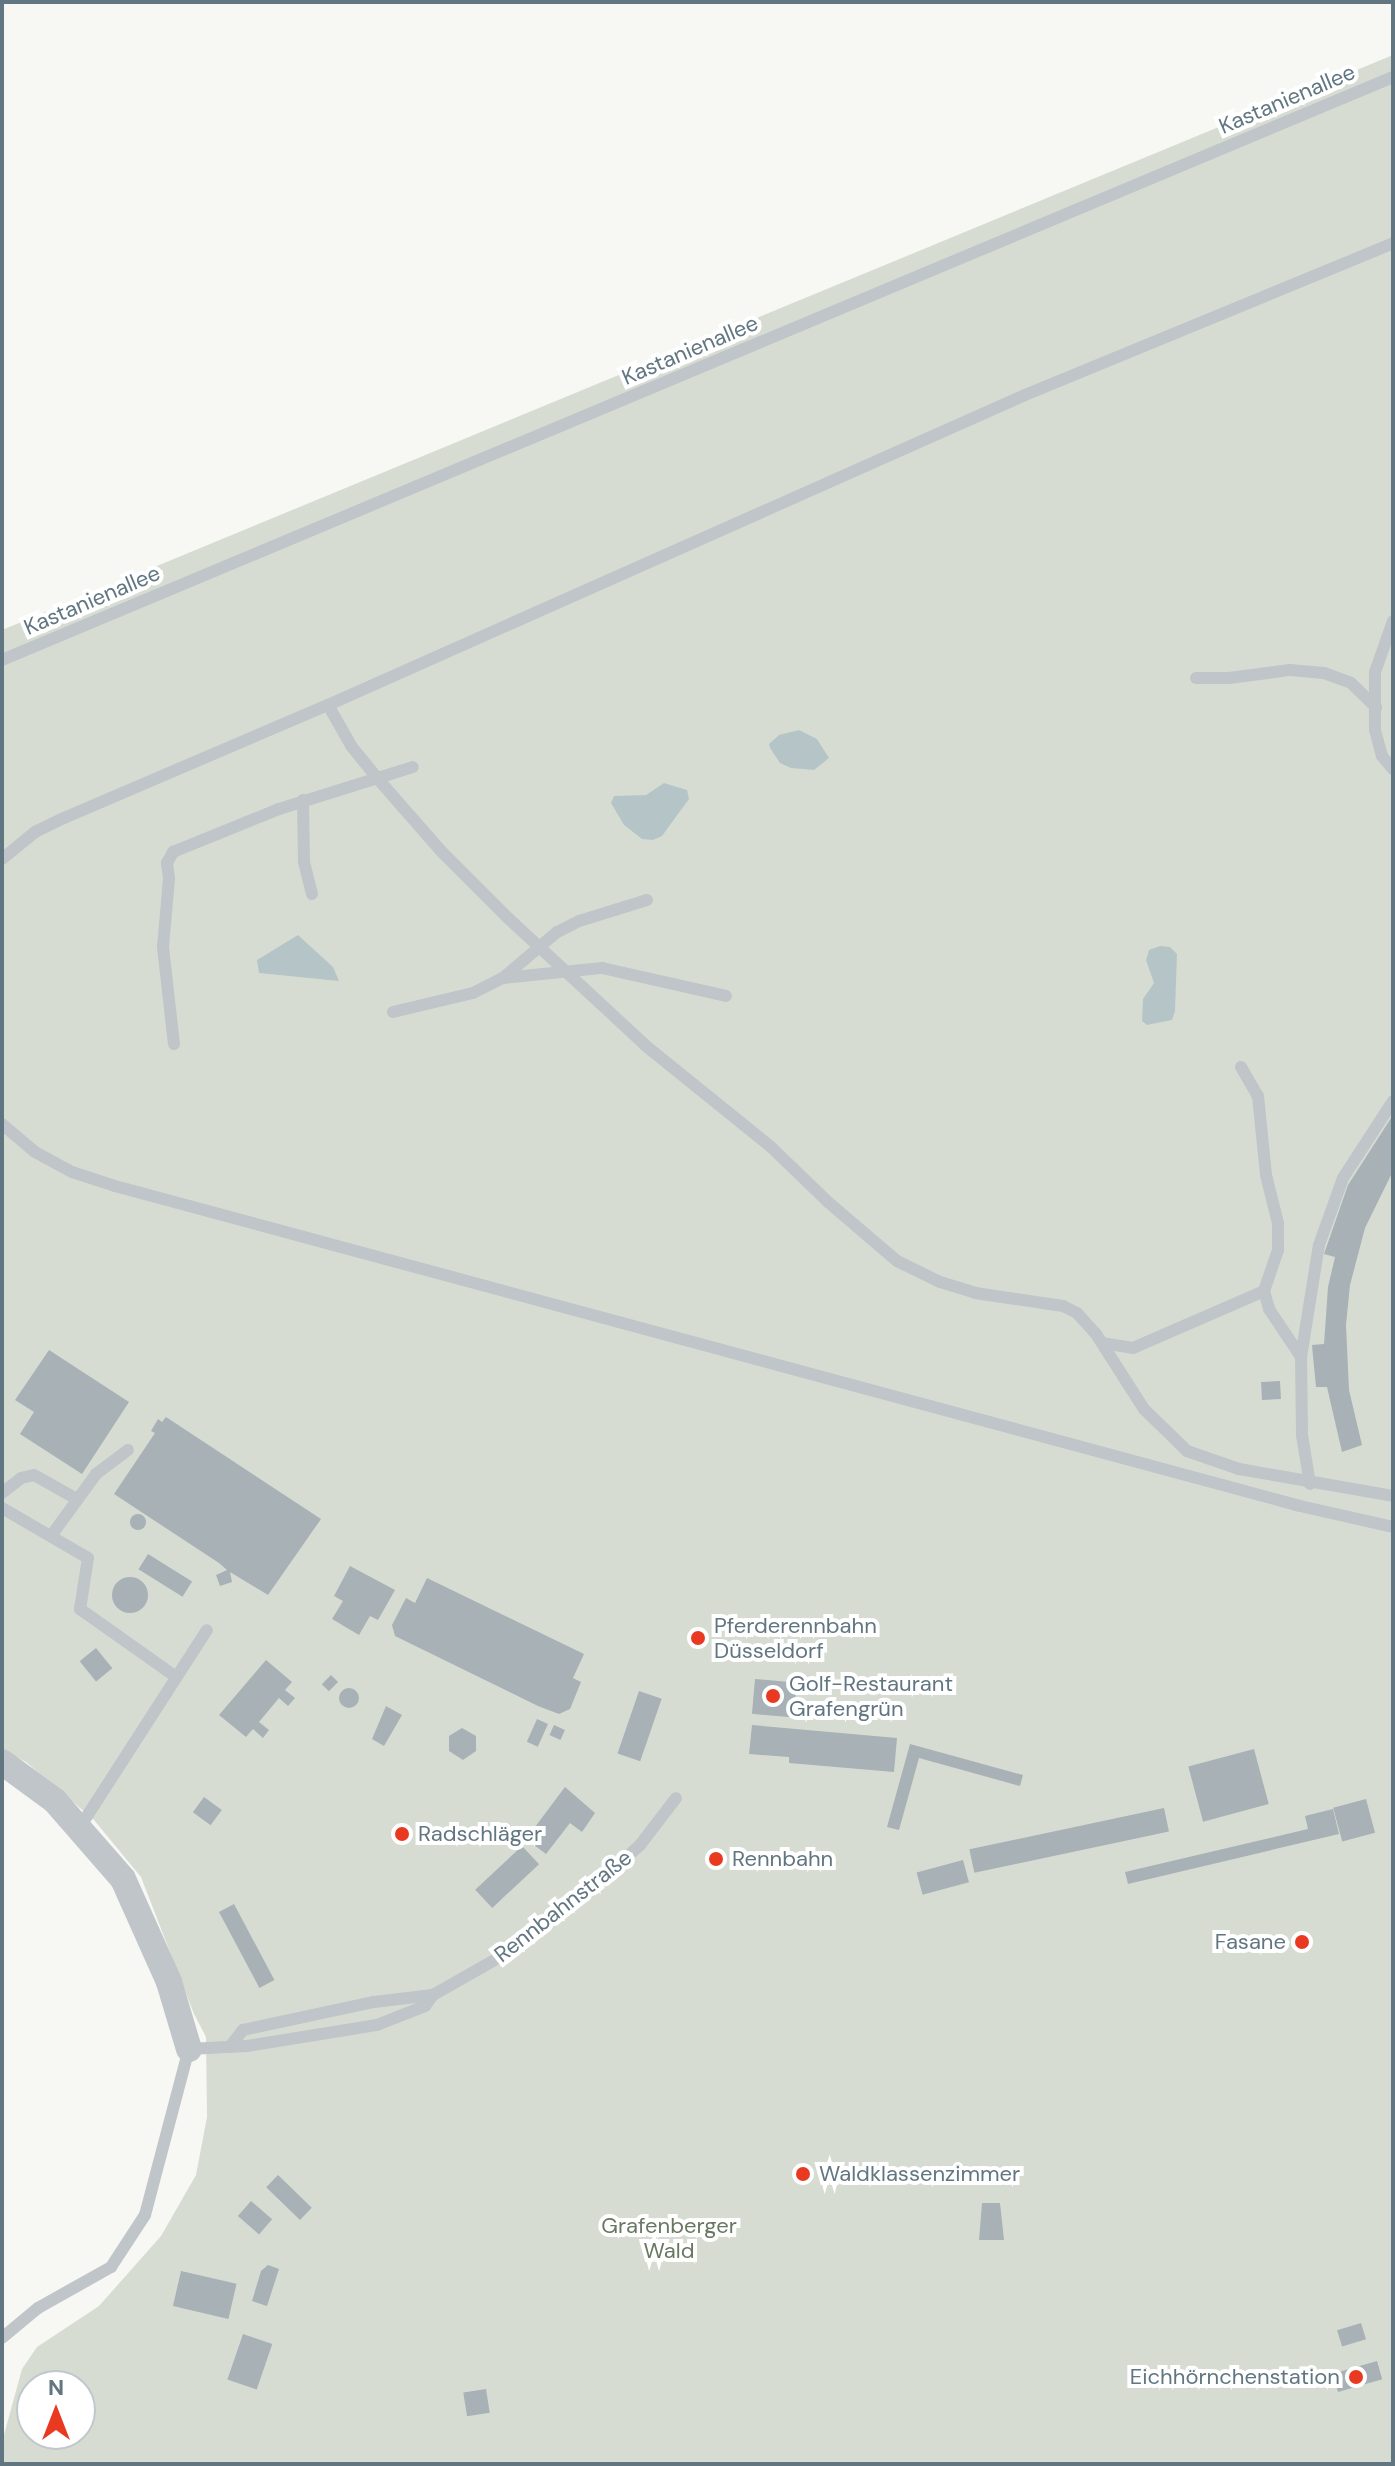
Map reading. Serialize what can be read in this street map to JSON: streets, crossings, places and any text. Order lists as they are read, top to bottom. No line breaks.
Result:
{"streets":{"lane":["Kastanienallee","Rennbahnstraße"]},"parks":["Grafenberger Wald"],"places":["Pferderennbahn Düsseldorf","Golf-Restaurant Grafengrün","Radschläger","Rennbahn","Fasane","Waldklassenzimmer","Eichhörnchenstation"],"north":"top"}
